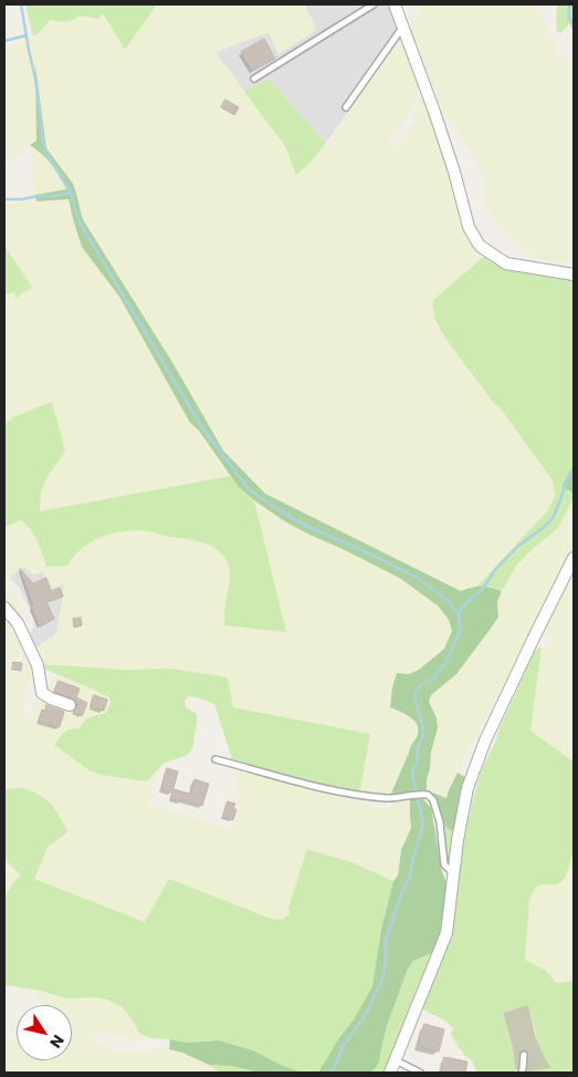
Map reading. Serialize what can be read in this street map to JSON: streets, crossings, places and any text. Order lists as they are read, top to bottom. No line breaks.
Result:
{"north":"bottom right"}
